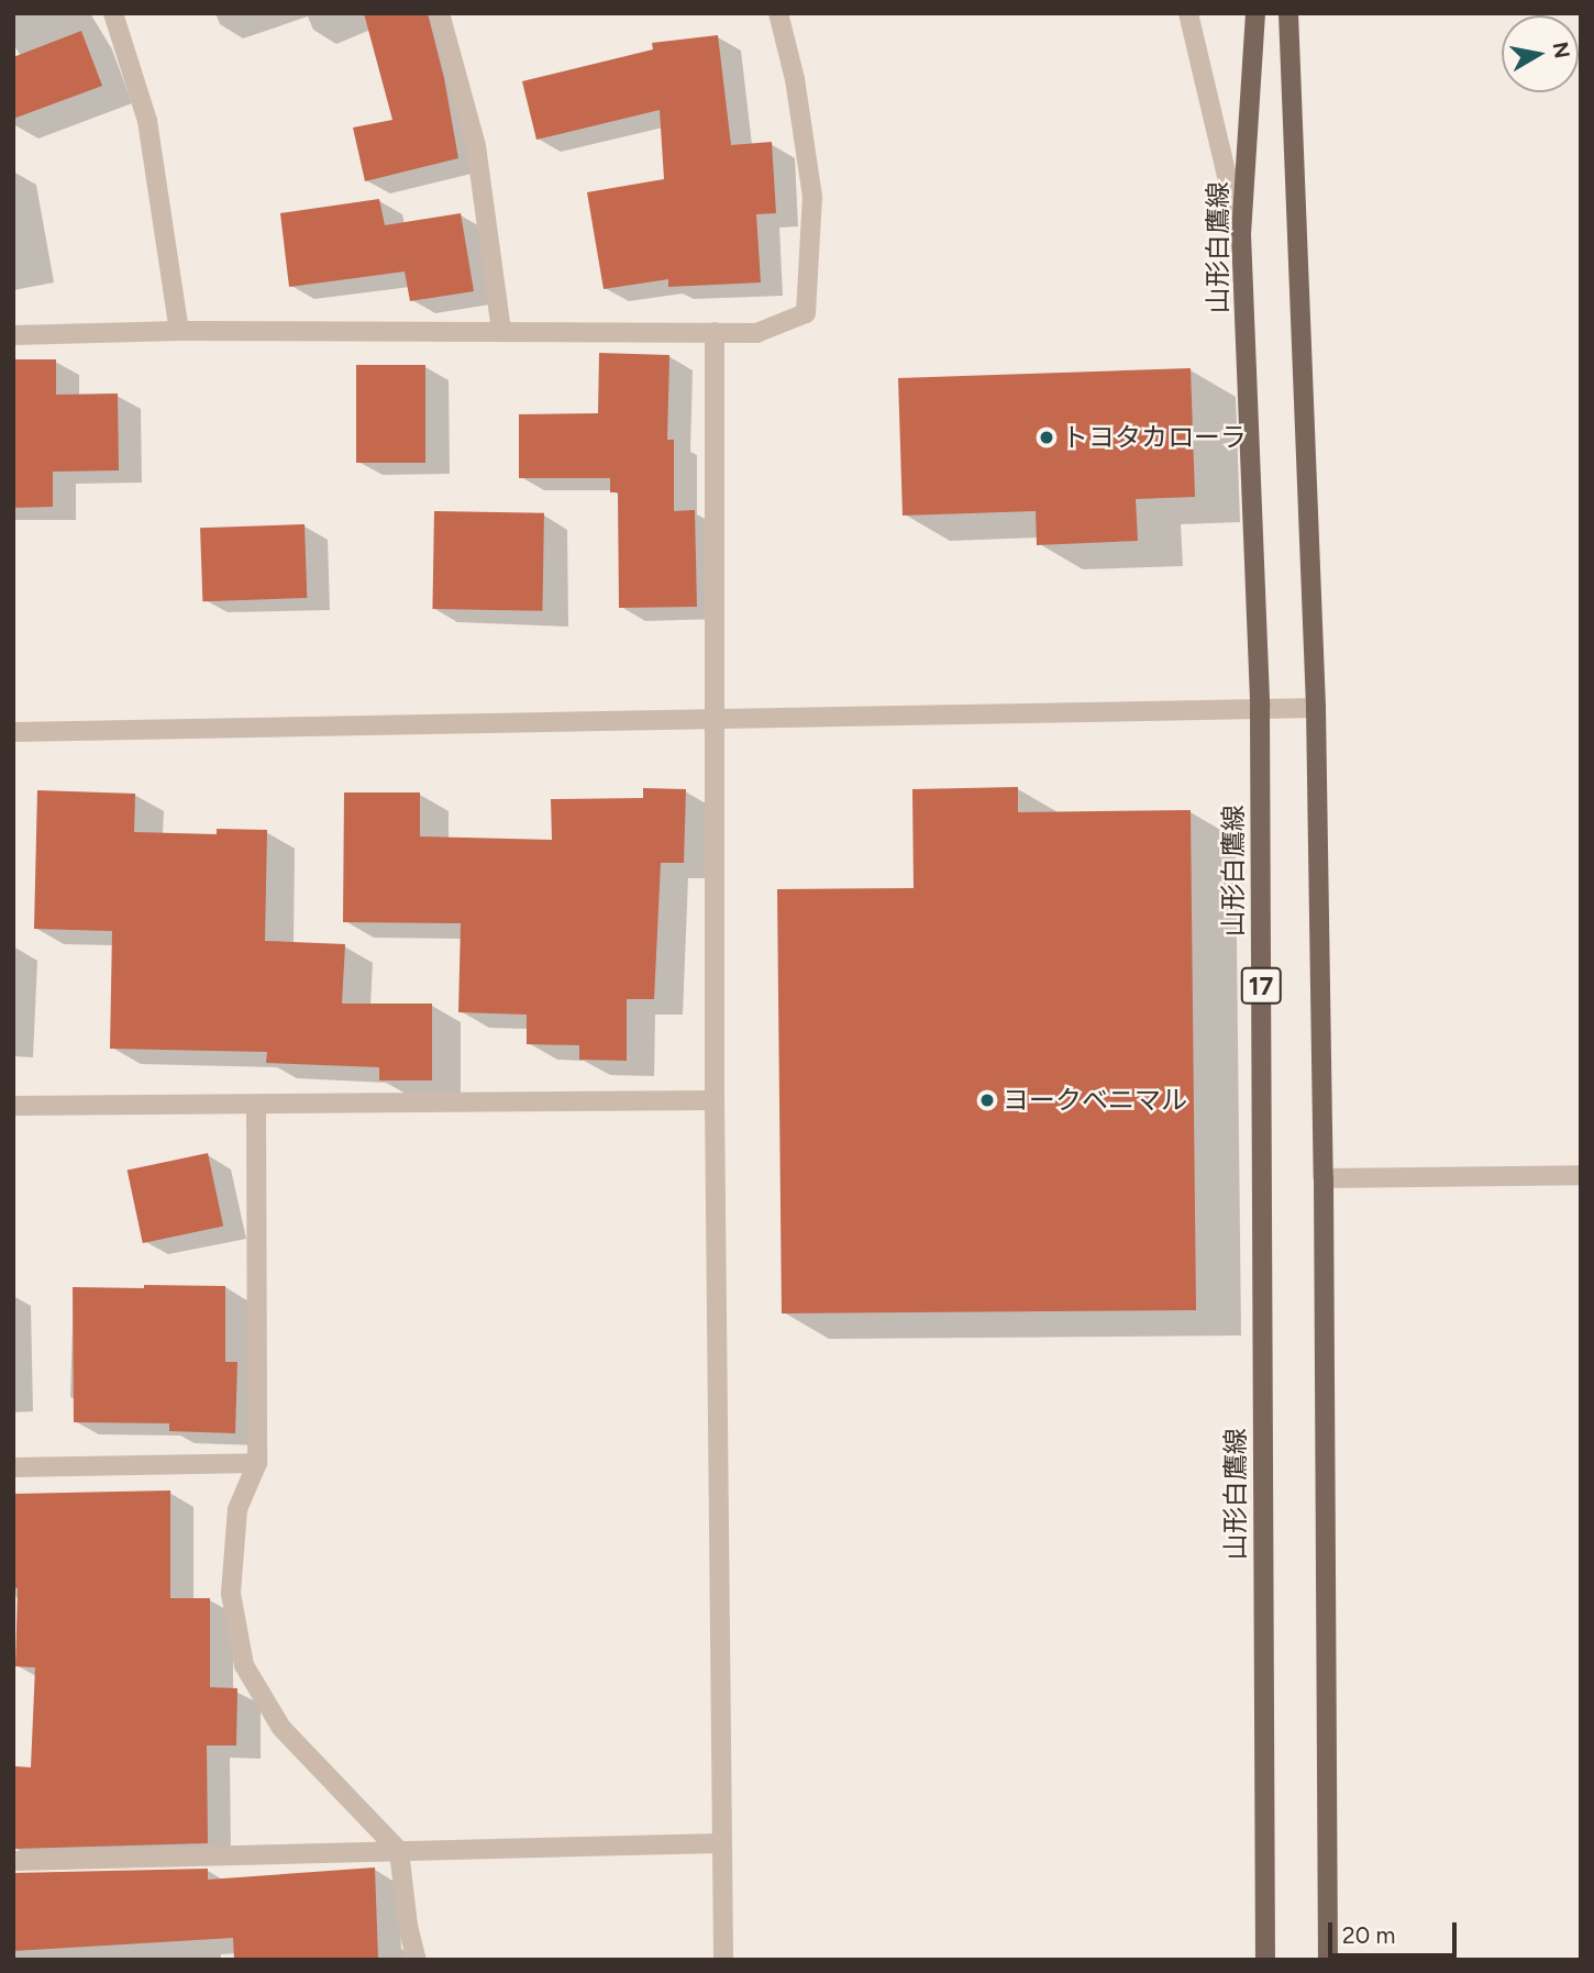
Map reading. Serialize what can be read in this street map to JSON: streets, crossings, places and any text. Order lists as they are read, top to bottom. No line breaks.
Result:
{"streets":{"main road":["山形白鷹線","17"]},"places":["トヨタカローラ","ヨークベニマル"],"scale_bar":"20 m","north":"right"}
